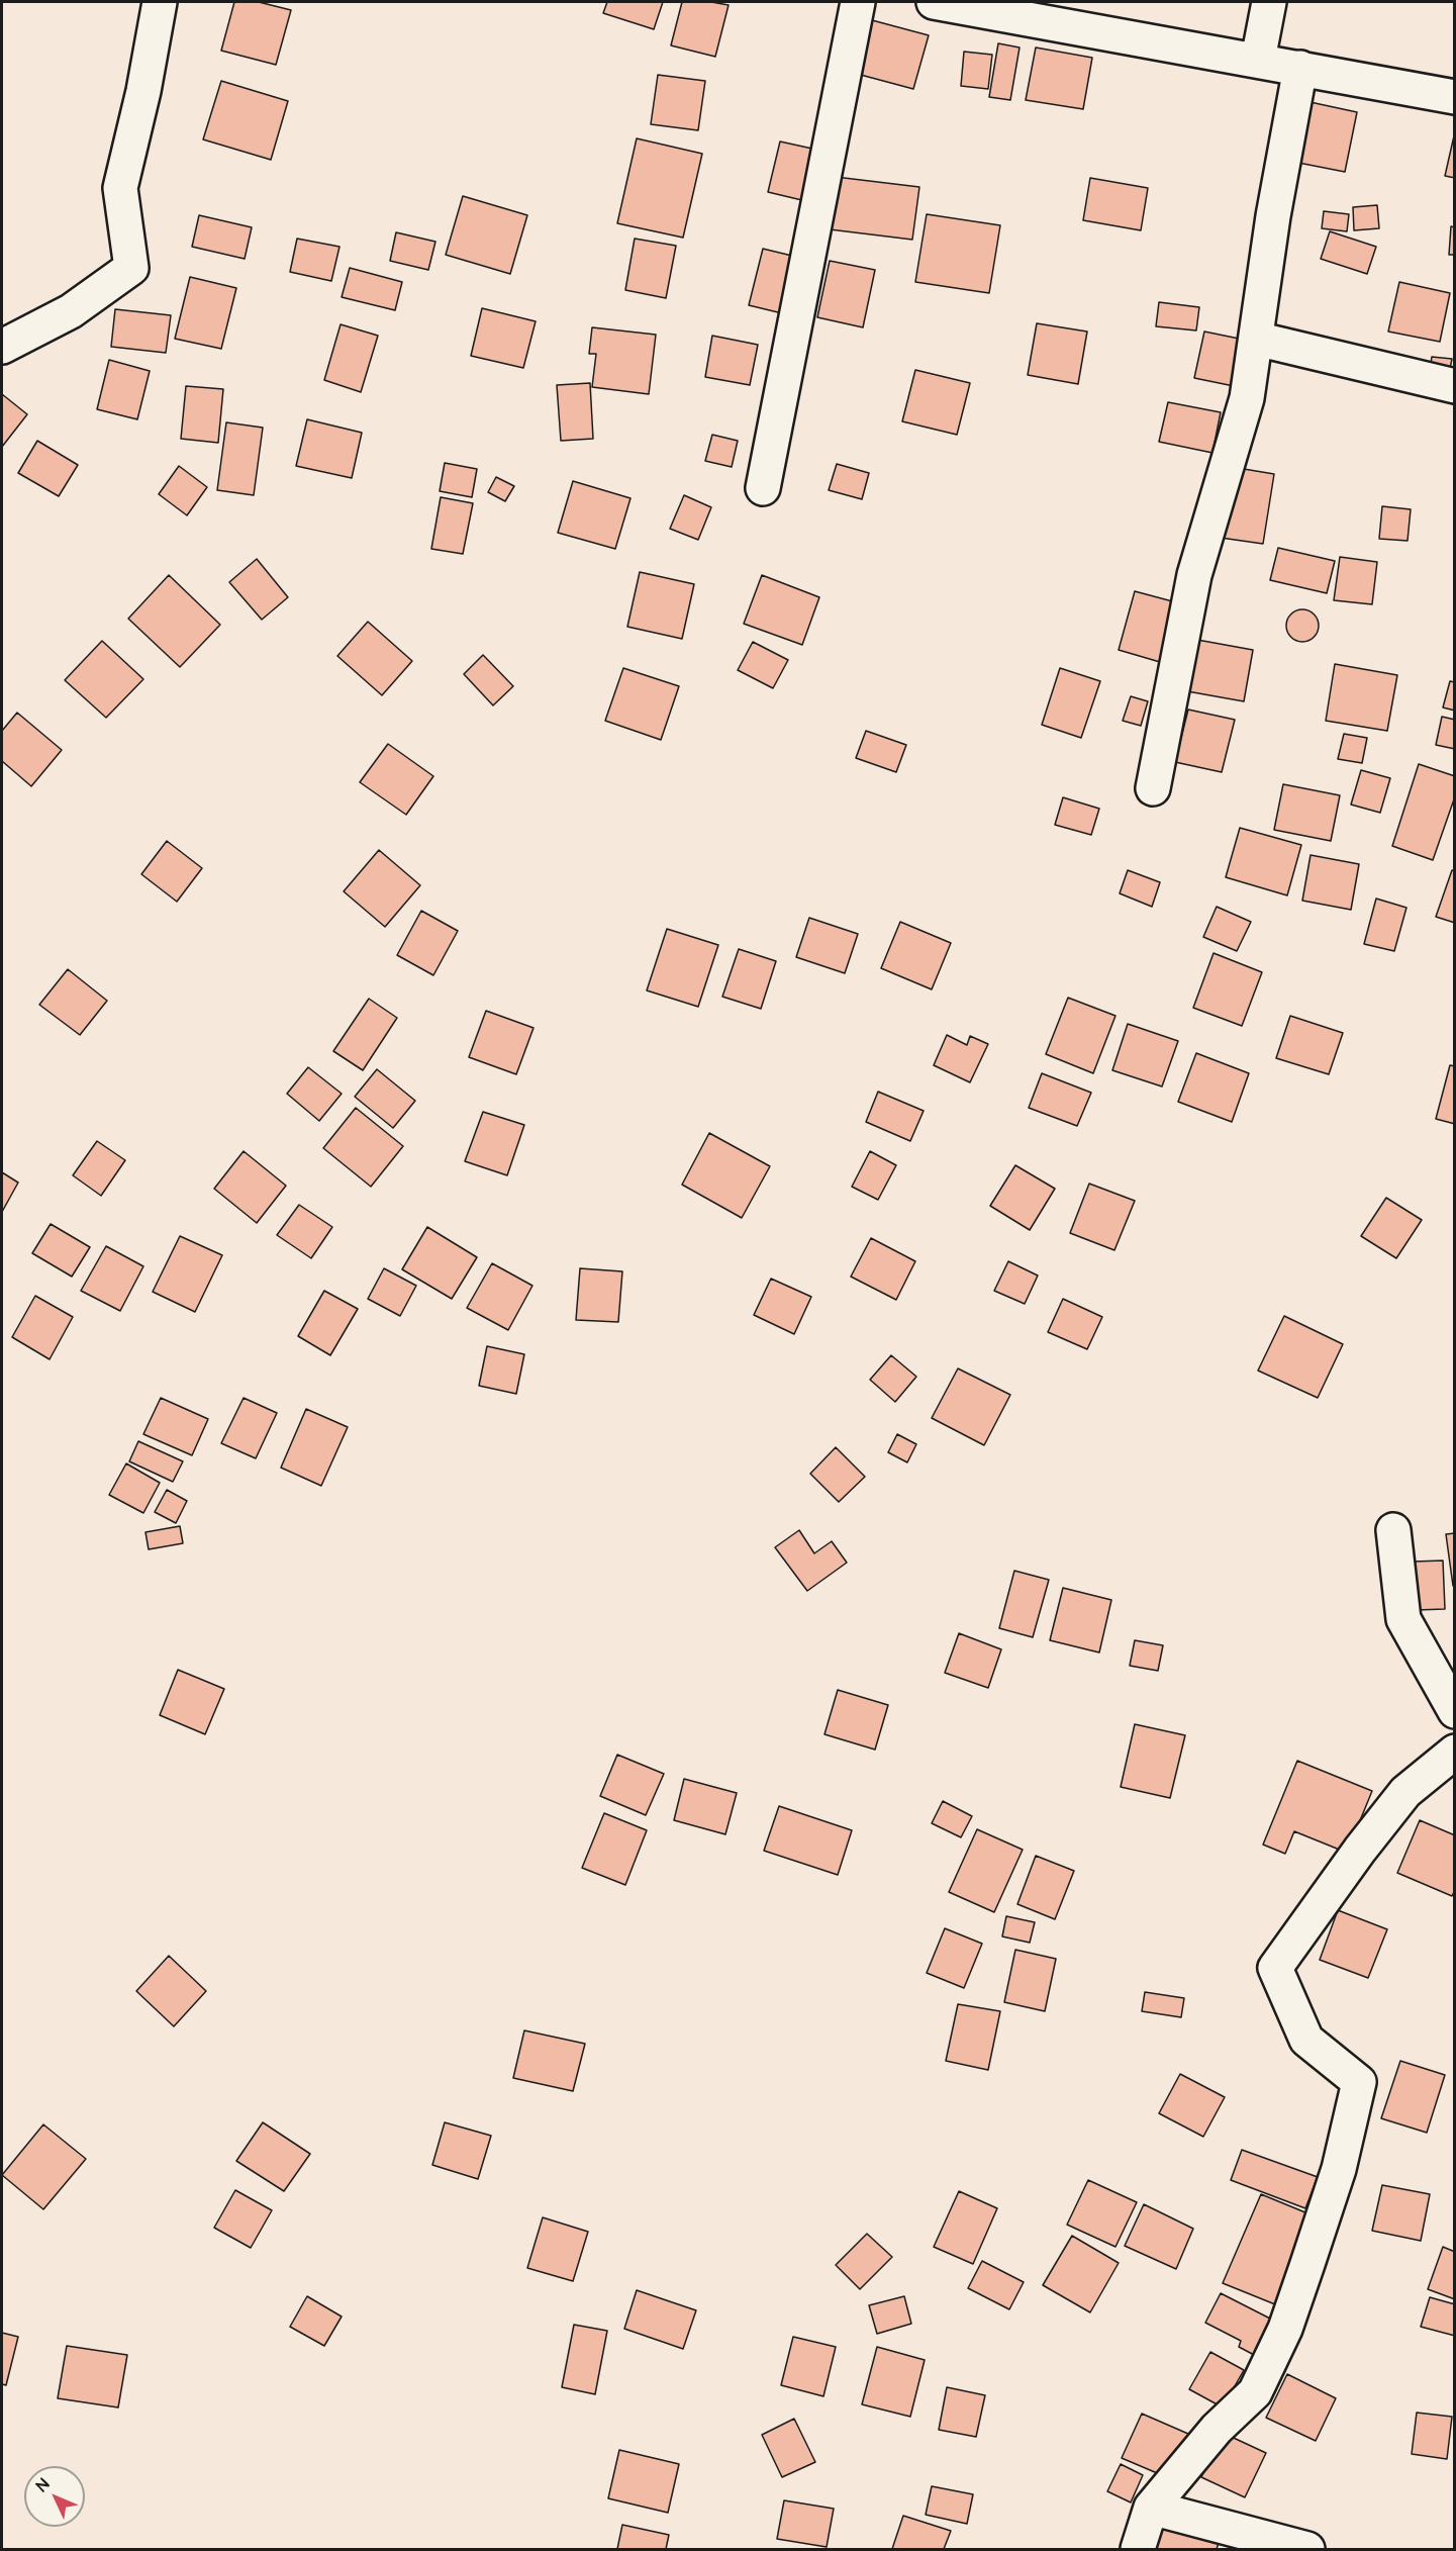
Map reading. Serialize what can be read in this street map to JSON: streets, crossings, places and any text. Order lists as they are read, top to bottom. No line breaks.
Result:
{"north":"top left"}
